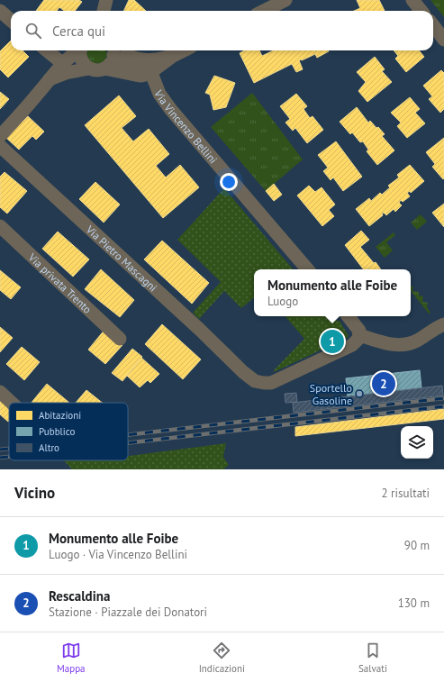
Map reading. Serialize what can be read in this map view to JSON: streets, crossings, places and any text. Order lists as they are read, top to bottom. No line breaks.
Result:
{"streets":{"street":["Via Vincenzo Bellini","Via Pietro Mascagni","Via privata Trento"]},"places":["Sportello Gasoline"],"legend":["Abitazioni","Pubblico","Altro"],"page":{"search":"Cerca qui","popup":["Monumento alle Foibe","Luogo"],"pins":["1","2"],"heading":["Vicino","2 risultati"],"list":[{"mark":"1","name":"Monumento alle Foibe","note":"Luogo · Via Vincenzo Bellini","value":"90 m"},{"mark":"2","name":"Rescaldina","note":"Stazione · Piazzale dei Donatori","value":"130 m"}],"nav":["Mappa","Indicazioni","Salvati"]}}
